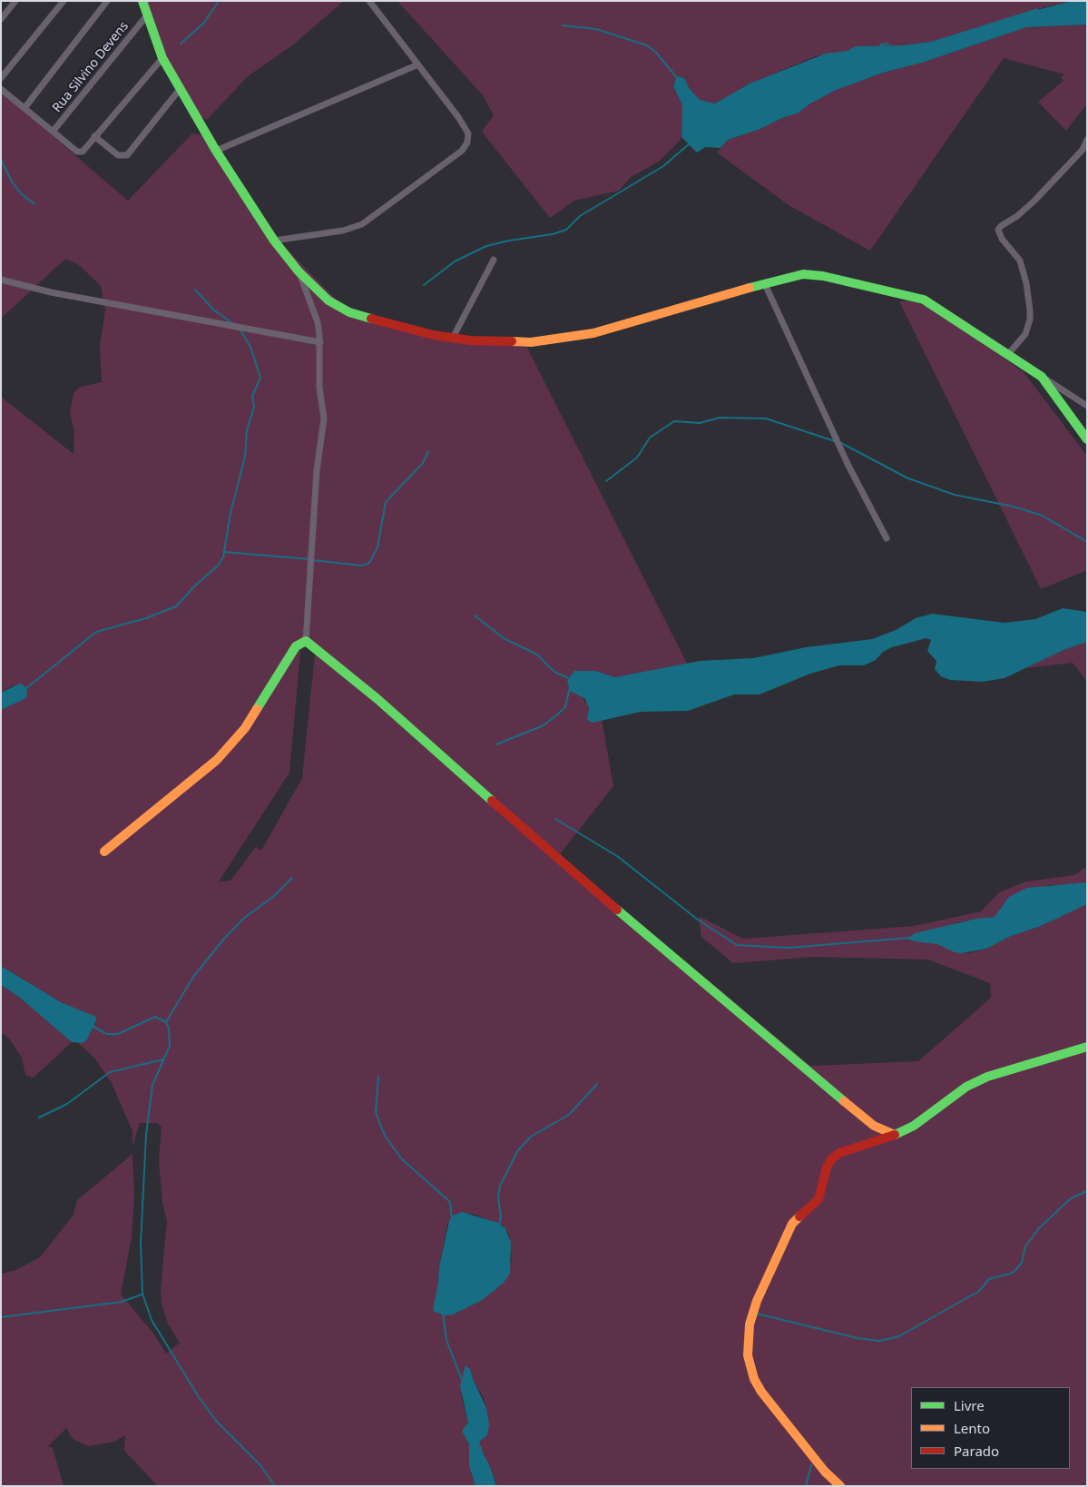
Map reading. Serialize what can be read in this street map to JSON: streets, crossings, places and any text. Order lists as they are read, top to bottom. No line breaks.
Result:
{"streets":{"street":["Rua Silvino Devens"]},"legend":["Livre","Lento","Parado"]}
